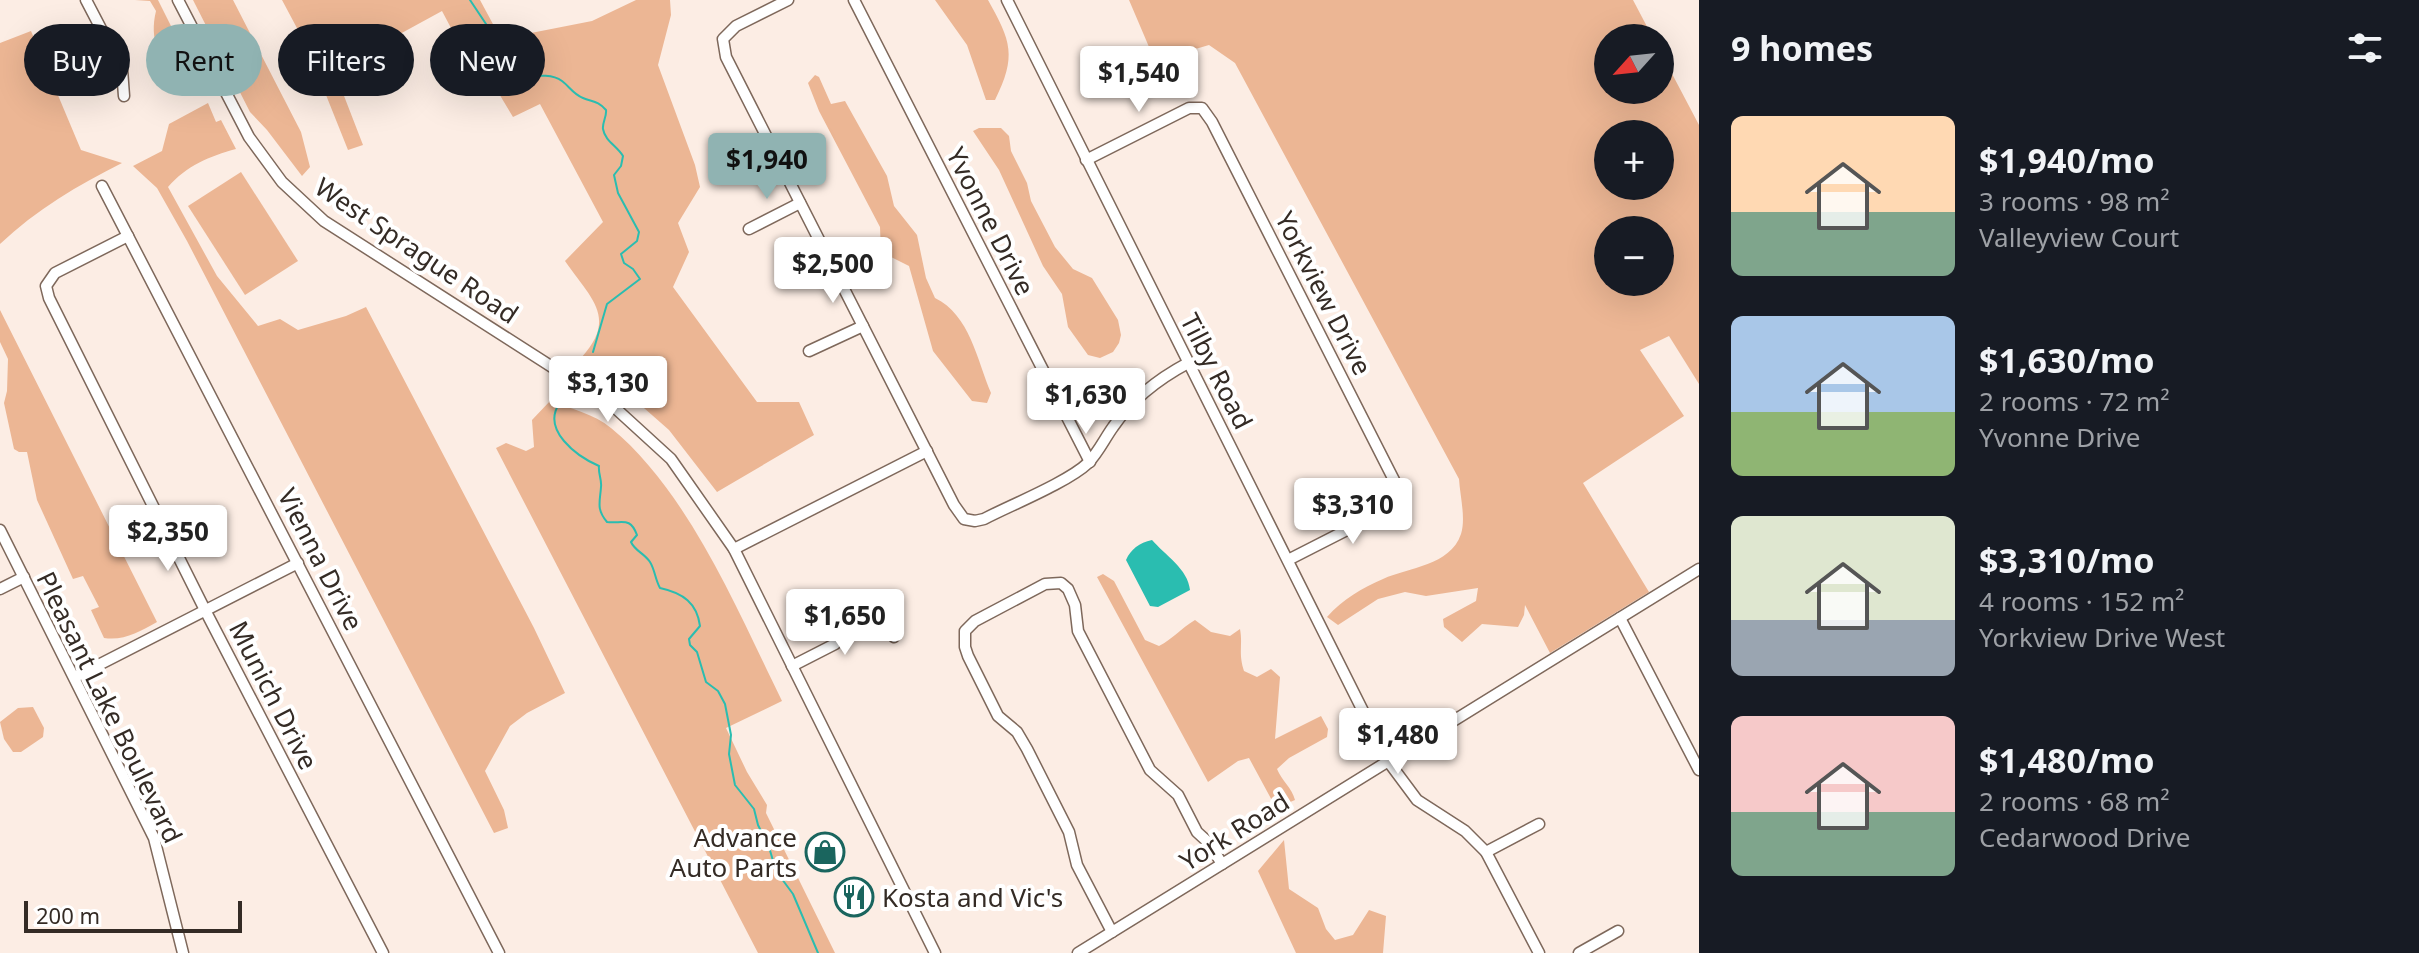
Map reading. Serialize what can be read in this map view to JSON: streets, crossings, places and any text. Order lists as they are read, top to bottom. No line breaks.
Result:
{"streets":{"street":["Yvonne Drive","West Sprague Road","Yorkview Drive","Tilby Road","Vienna Drive","Munich Drive","Pleasant Lake Boulevard","York Road"]},"crossings":[["Yorkview Drive","Tilby Road"],["Tilby Road","York Road"],["Vienna Drive","Munich Drive"]],"places":{"shop":["Advance Auto Parts"],"restaurant":["Kosta and Vic's"]},"scale_bar":"200 m","north":"bottom left","page":{"heading":"9 homes","map_buttons":["+","−"],"chip":["Buy","Rent","Filters","New"],"price":["$1,540","$1,940","$2,500","$3,130","$1,630","$3,310","$2,350","$1,650","$1,480"],"list":[{"name":"$1,940/mo","note":"3 rooms · 98 m² · Valleyview Court"},{"name":"$1,630/mo","note":"2 rooms · 72 m² · Yvonne Drive"},{"name":"$3,310/mo","note":"4 rooms · 152 m² · Yorkview Drive West"},{"name":"$1,480/mo","note":"2 rooms · 68 m² · Cedarwood Drive"}],"scale":"200 m"}}
